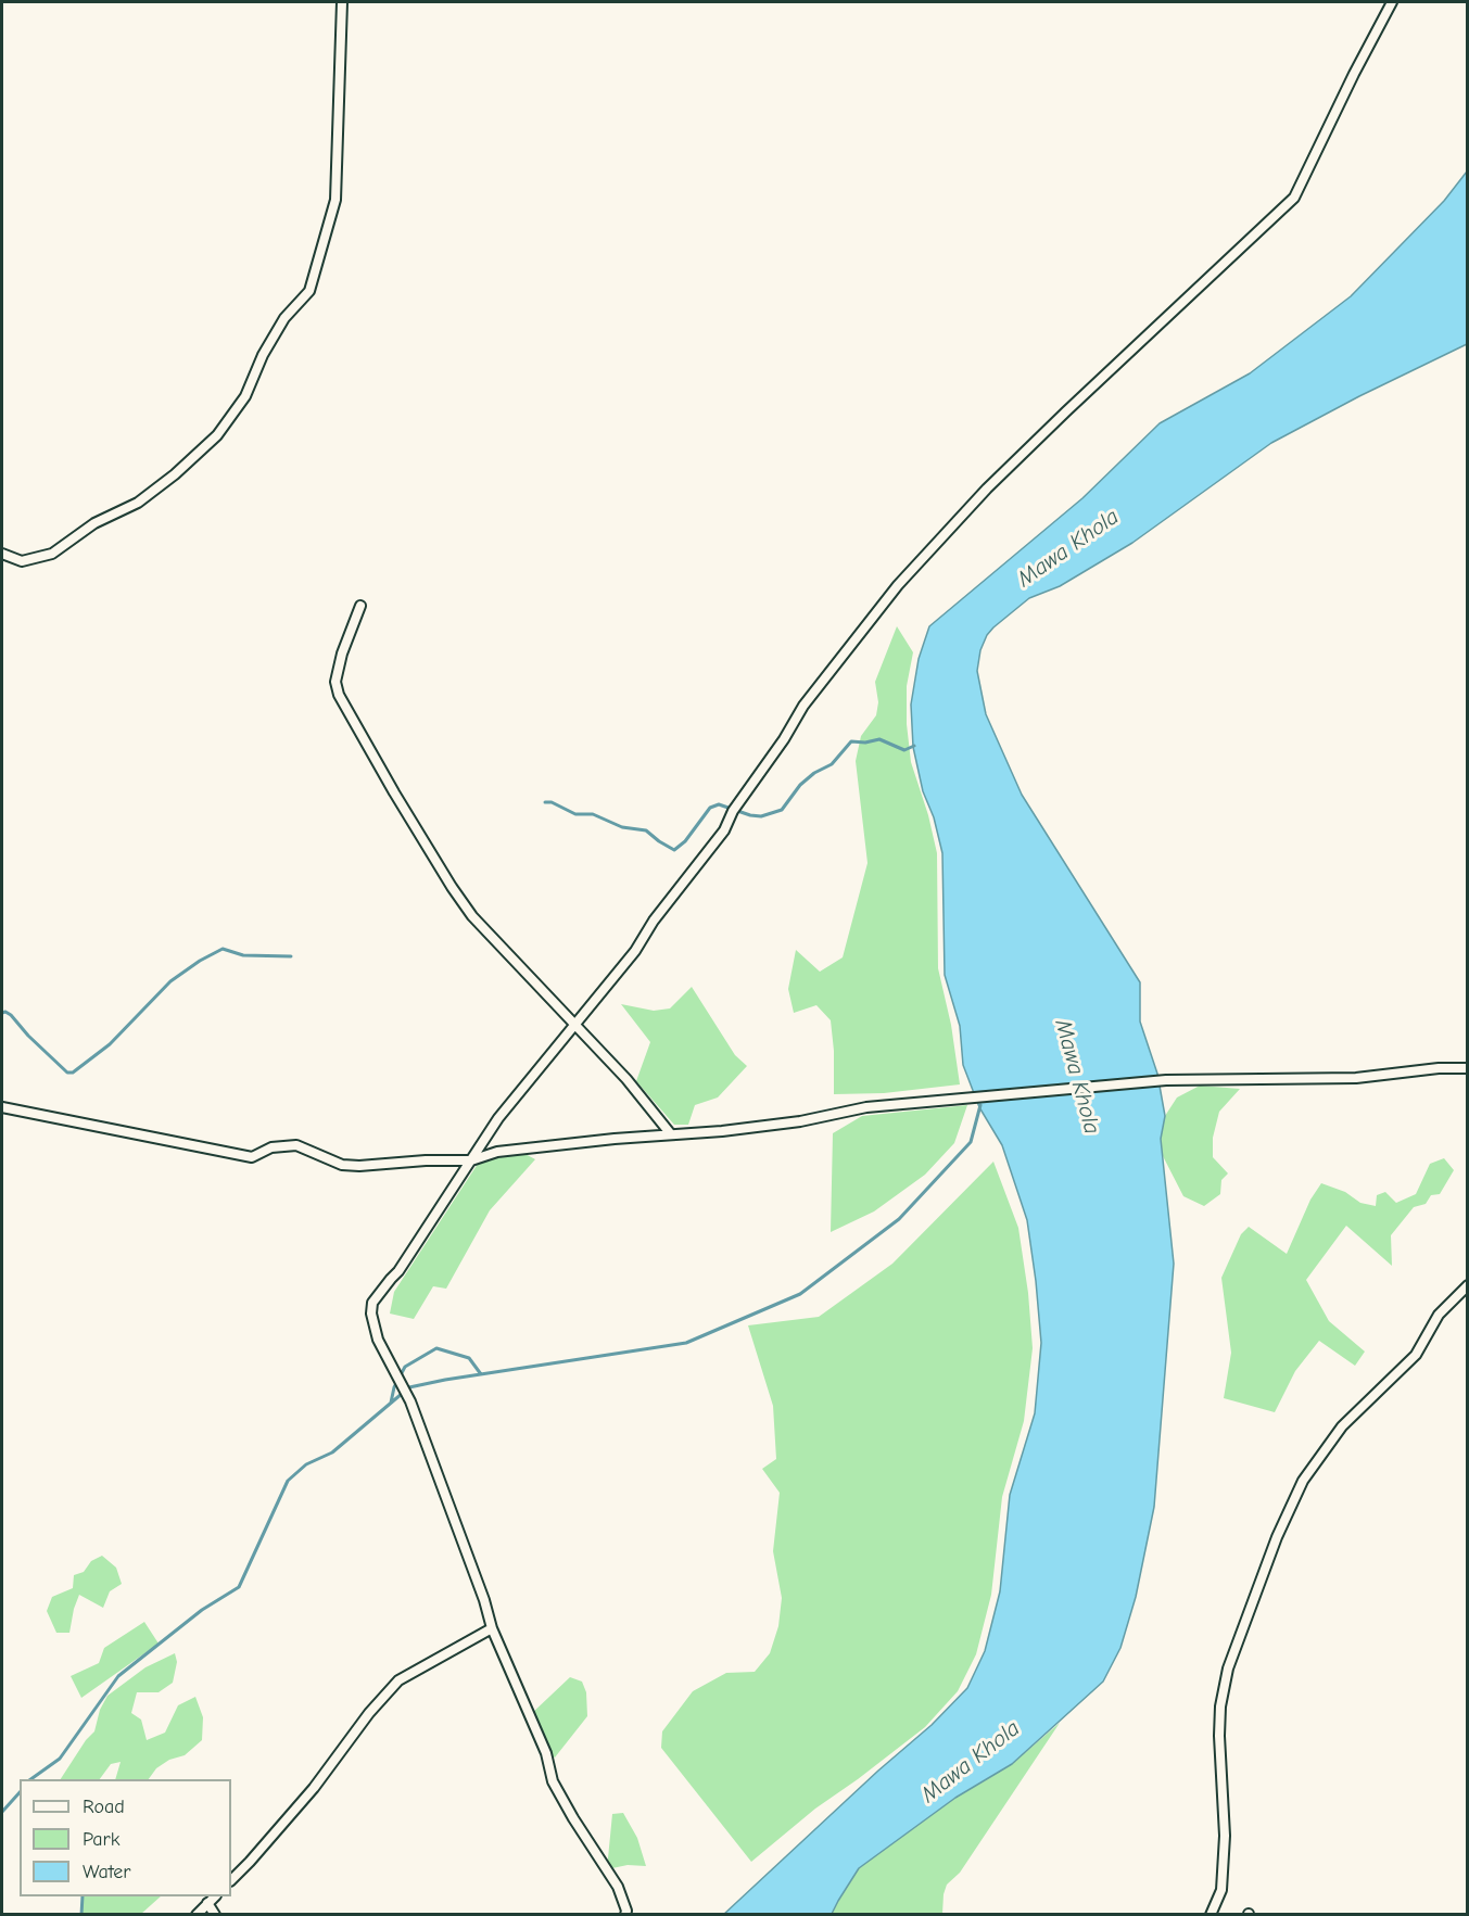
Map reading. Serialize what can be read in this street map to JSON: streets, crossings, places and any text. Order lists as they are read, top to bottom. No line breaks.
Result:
{"water":["Mawa Khola"],"legend":["Road","Park","Water"]}
